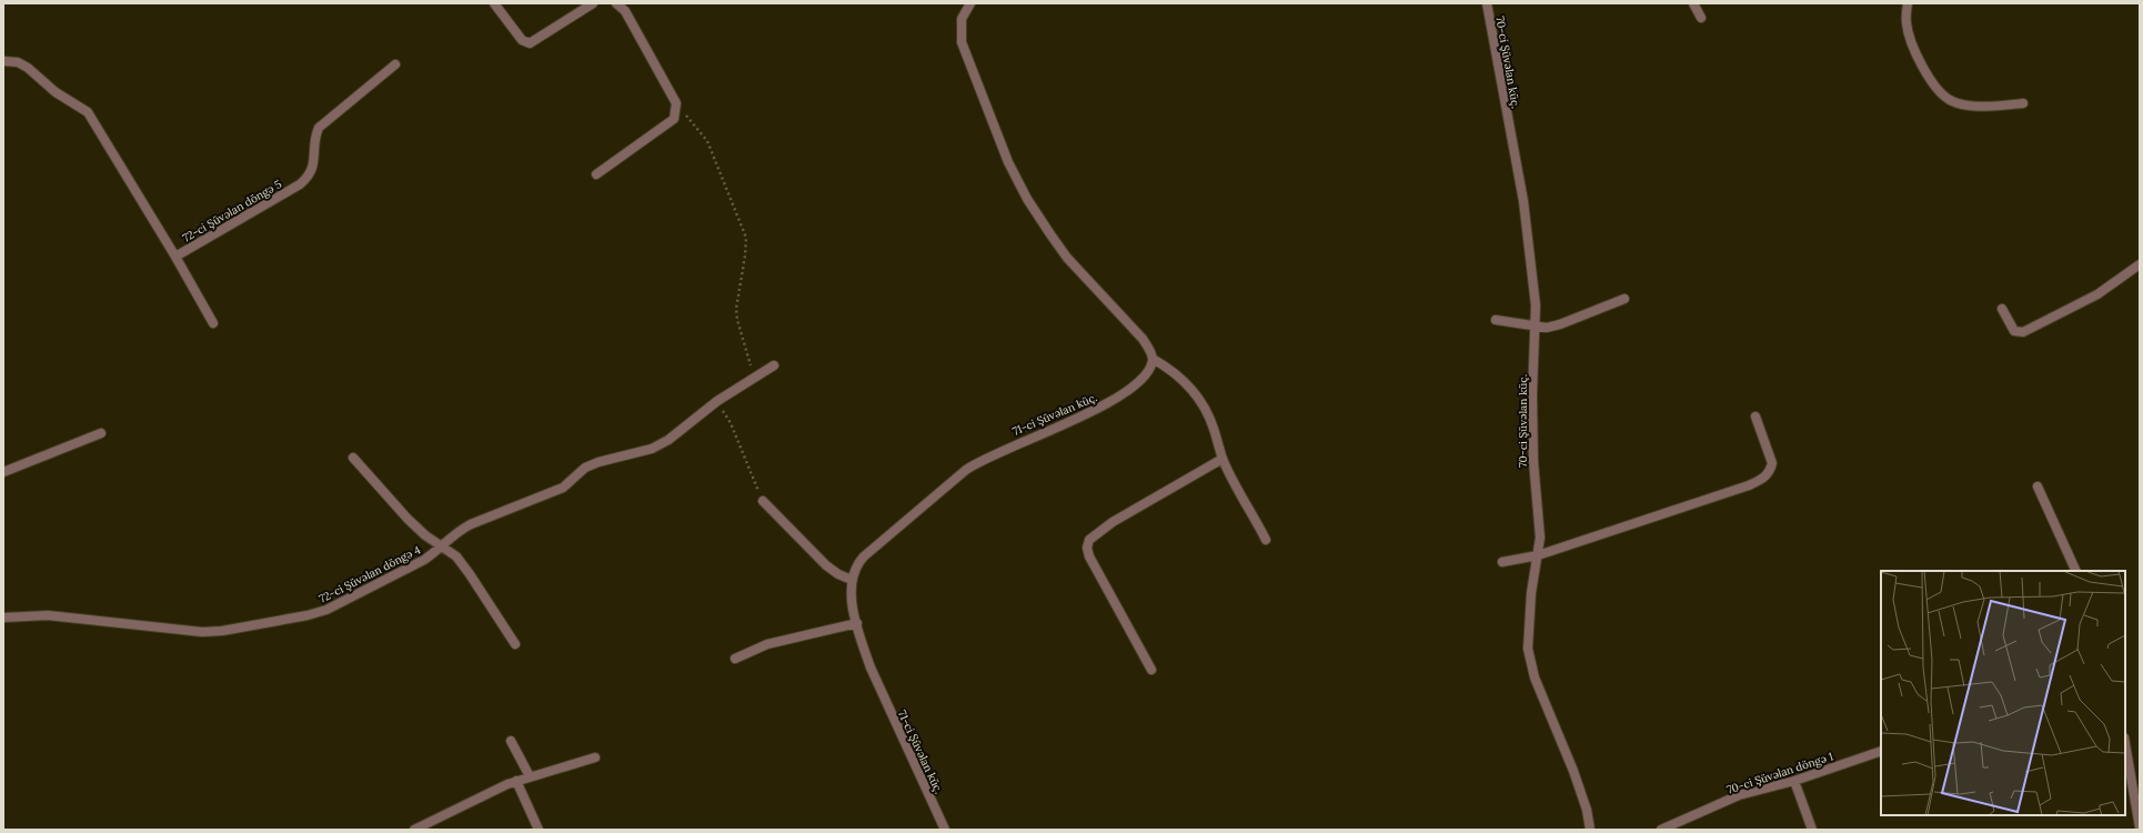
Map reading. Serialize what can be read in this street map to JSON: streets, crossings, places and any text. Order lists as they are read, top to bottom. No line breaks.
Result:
{"streets":{"street":["70-ci Şüvəlan küç.","72-ci Şüvəlan döngə 5","71-ci Şüvəlan küç.","72-ci Şüvəlan döngə 4","70-ci Şüvəlan döngə 1"]}}
